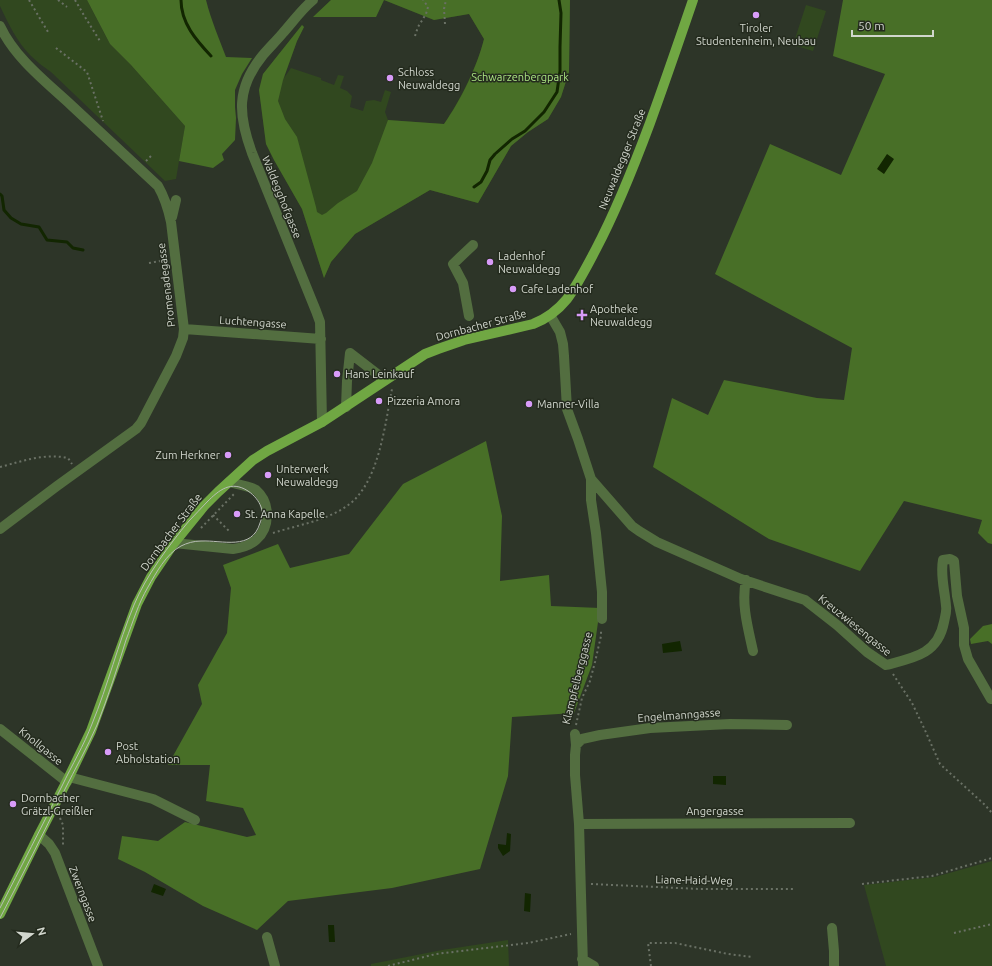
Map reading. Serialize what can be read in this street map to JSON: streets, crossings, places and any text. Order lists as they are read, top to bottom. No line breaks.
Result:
{"streets":{"main road":["Neuwaldegger Straße","Dornbacher Straße"],"street":["Waldegghofgasse","Promenadegasse","Luchtengasse","Kreuzwiesengasse","Klampfelberggasse","Engelmanngasse","Knollgasse","Angergasse","Zwerngasse"],"path":["Liane-Haid-Weg"]},"crossings":[["Neuwaldegger Straße","Dornbacher Straße"],["Neuwaldegger Straße","Klampfelberggasse"],["Waldegghofgasse","Luchtengasse"],["Waldegghofgasse","Dornbacher Straße"],["Promenadegasse","Luchtengasse"],["Dornbacher Straße","Klampfelberggasse"],["Dornbacher Straße","Knollgasse"],["Dornbacher Straße","Zwerngasse"],["Kreuzwiesengasse","Klampfelberggasse"],["Klampfelberggasse","Engelmanngasse"],["Klampfelberggasse","Angergasse"]],"parks":["Schwarzenbergpark"],"places":{"other":["Tiroler Studentenheim, Neubau","Schloss Neuwaldegg","Ladenhof Neuwaldegg","Cafe Ladenhof","Hans Leinkauf","Pizzeria Amora","Manner-Villa","Zum Herkner","Unterwerk Neuwaldegg","St. Anna Kapelle","Post Abholstation","Dornbacher Grätzl-Greißler"],"health":["Apotheke Neuwaldegg"]},"scale_bar":"50 m","north":"right"}
